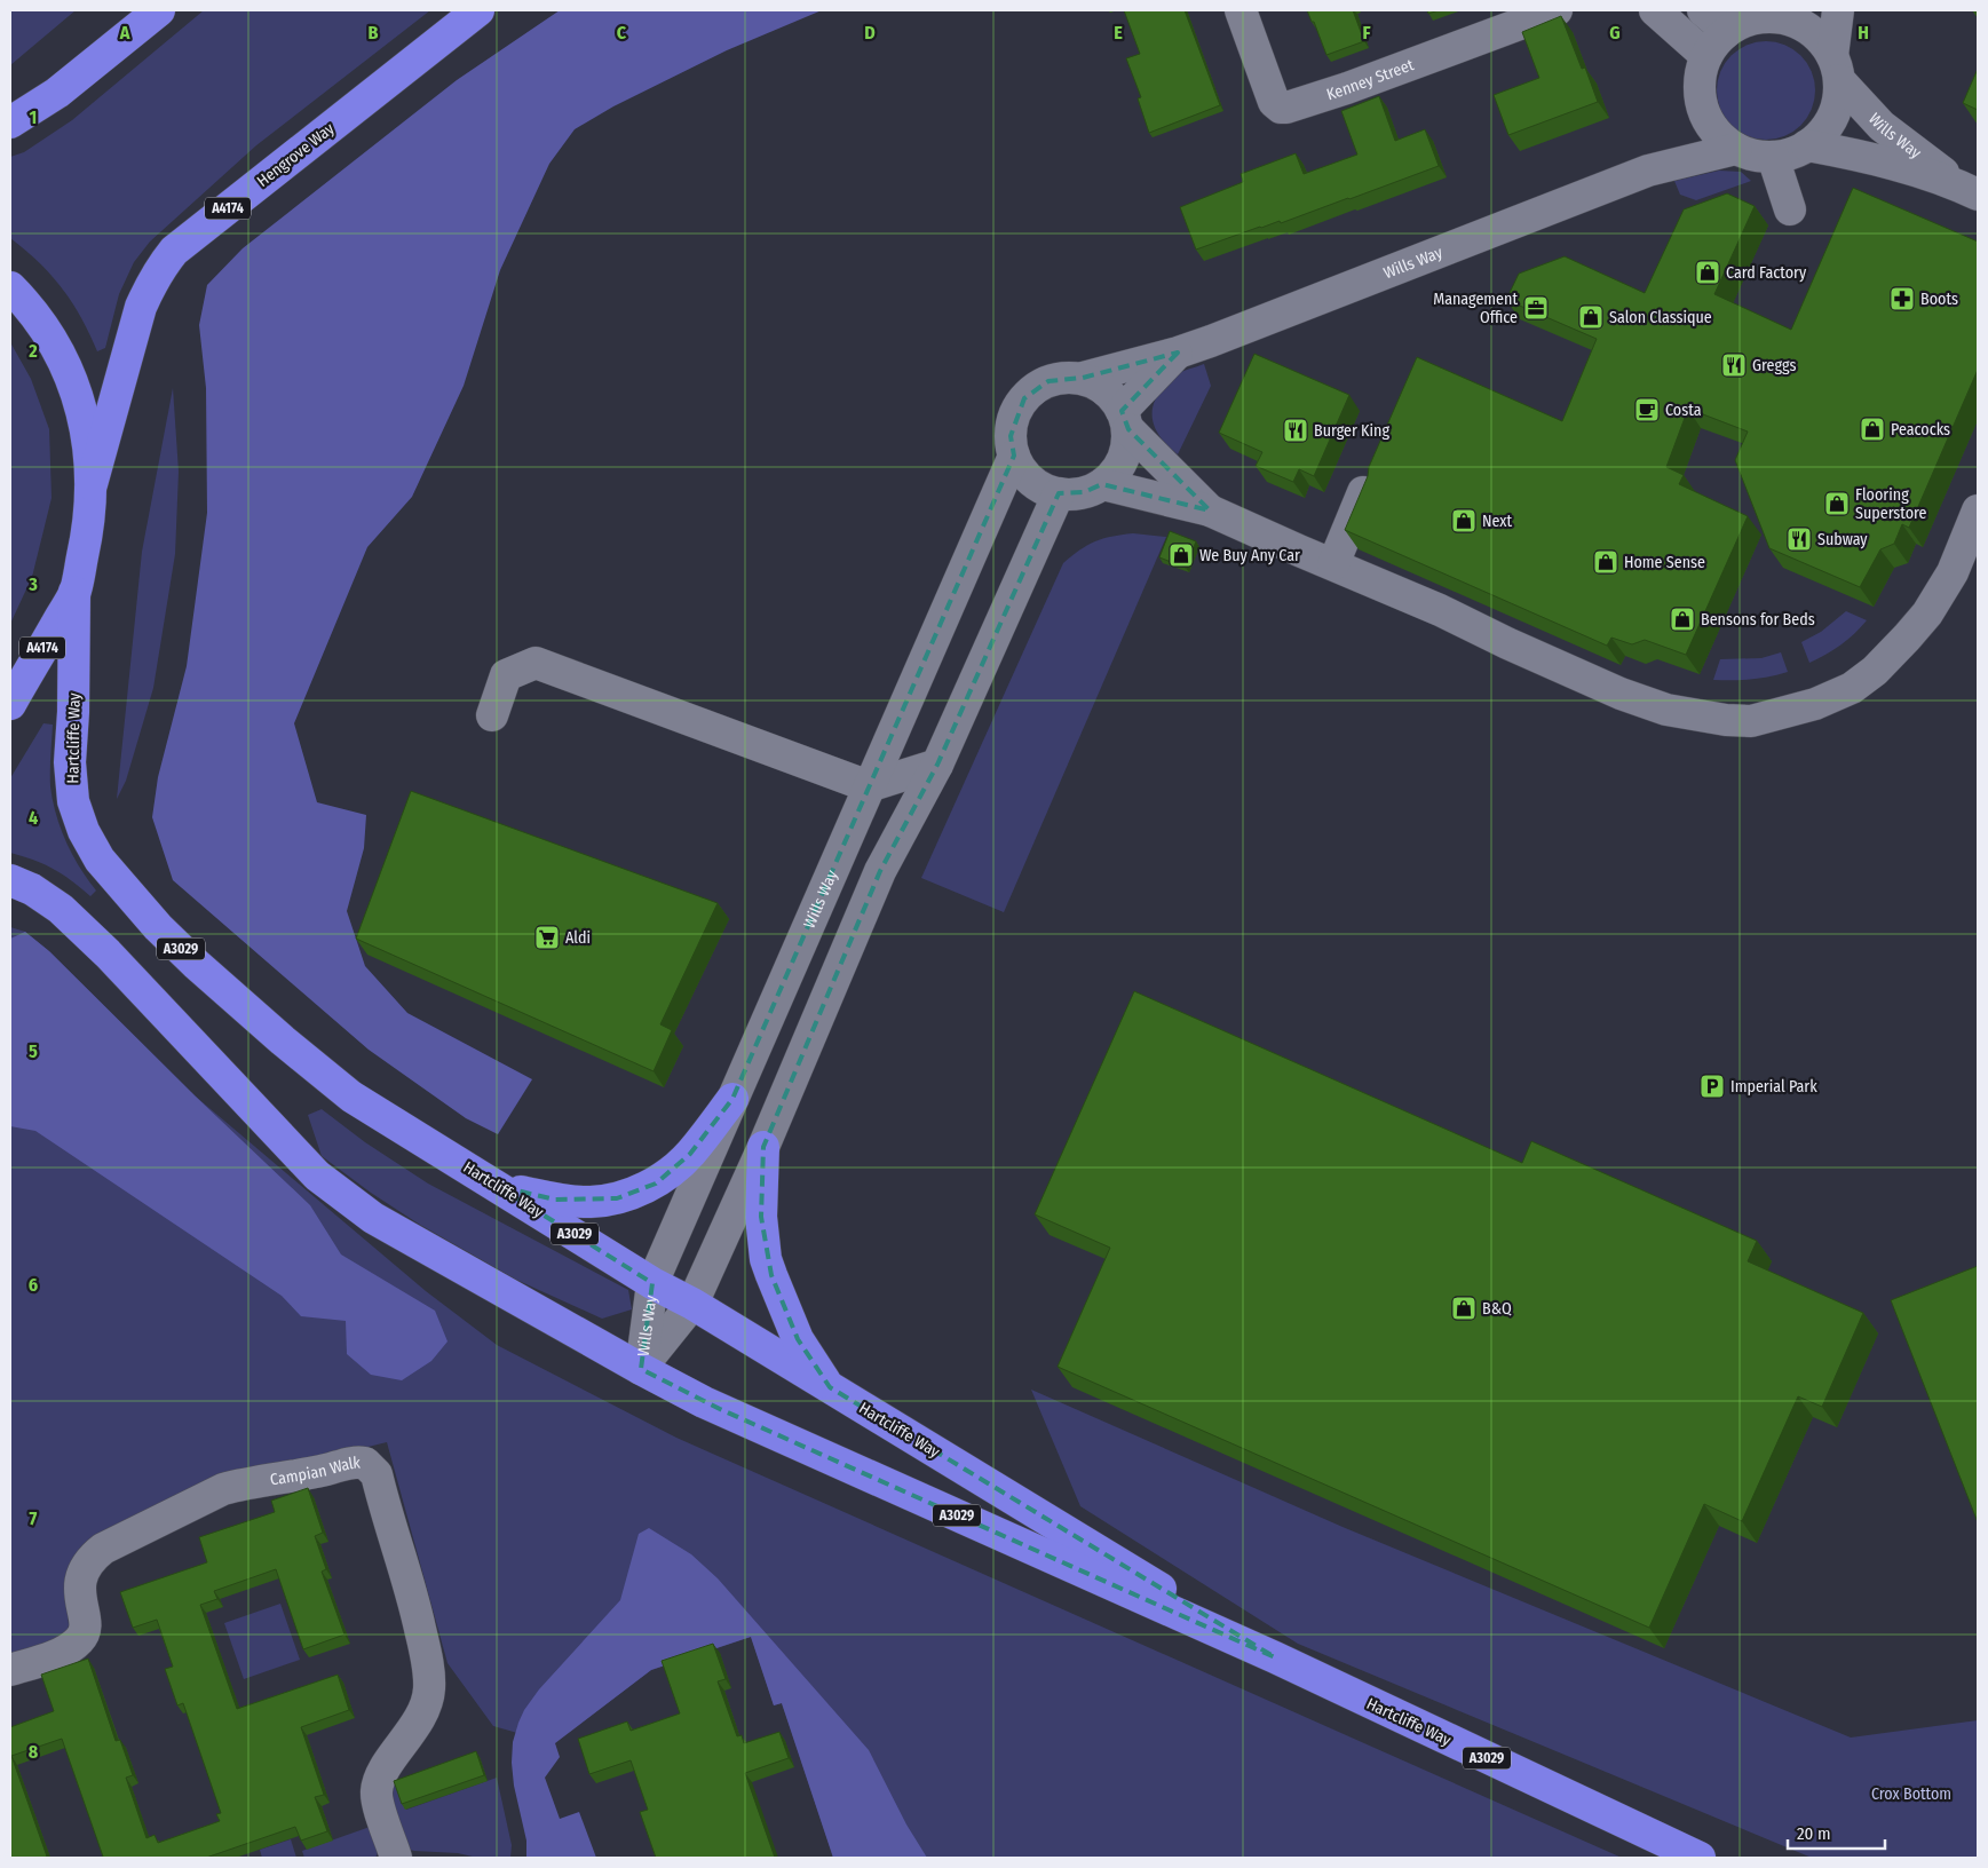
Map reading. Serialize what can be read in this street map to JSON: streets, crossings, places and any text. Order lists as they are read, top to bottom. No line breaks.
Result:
{"streets":{"highway":["Hengrove Way","A4174","Hartcliffe Way","A3029"],"street":["Kenney Street","Wills Way","Campian Walk"]},"crossings":[["Wills Way","Hartcliffe Way"],["Hengrove Way","A4174"],["A4174","Hartcliffe Way"]],"parks":["Crox Bottom"],"places":{"shop":["Card Factory","Salon Classique","Peacocks","Flooring Superstore","Next","We Buy Any Car","Home Sense","Bensons for Beds","B&Q"],"pharmacy":["Boots"],"office":["Management Office"],"restaurant":["Greggs","Burger King","Subway"],"cafe":["Costa"],"supermarket":["Aldi"],"parking":["Imperial Park"]},"scale_bar":"20 m","grid":{"columns":["A","B","C","D","E","F","G","H"],"rows":["1","2","3","4","5","6","7","8"]}}
